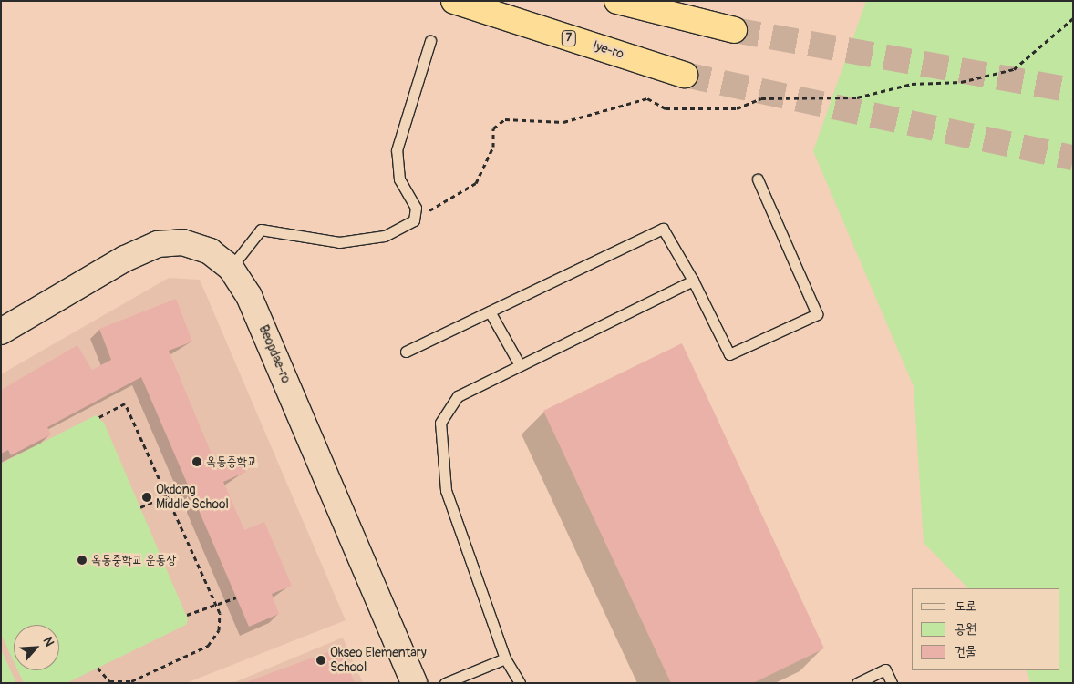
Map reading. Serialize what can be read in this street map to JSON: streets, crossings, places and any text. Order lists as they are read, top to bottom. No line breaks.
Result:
{"streets":{"highway":["7","Iye-ro"],"street":["Beopdae-ro"]},"places":["옥동중학교","Okdong Middle School","옥동중학교 운동장","Okseo Elementary School"],"legend":["도로","공원","건물"],"north":"top right"}
